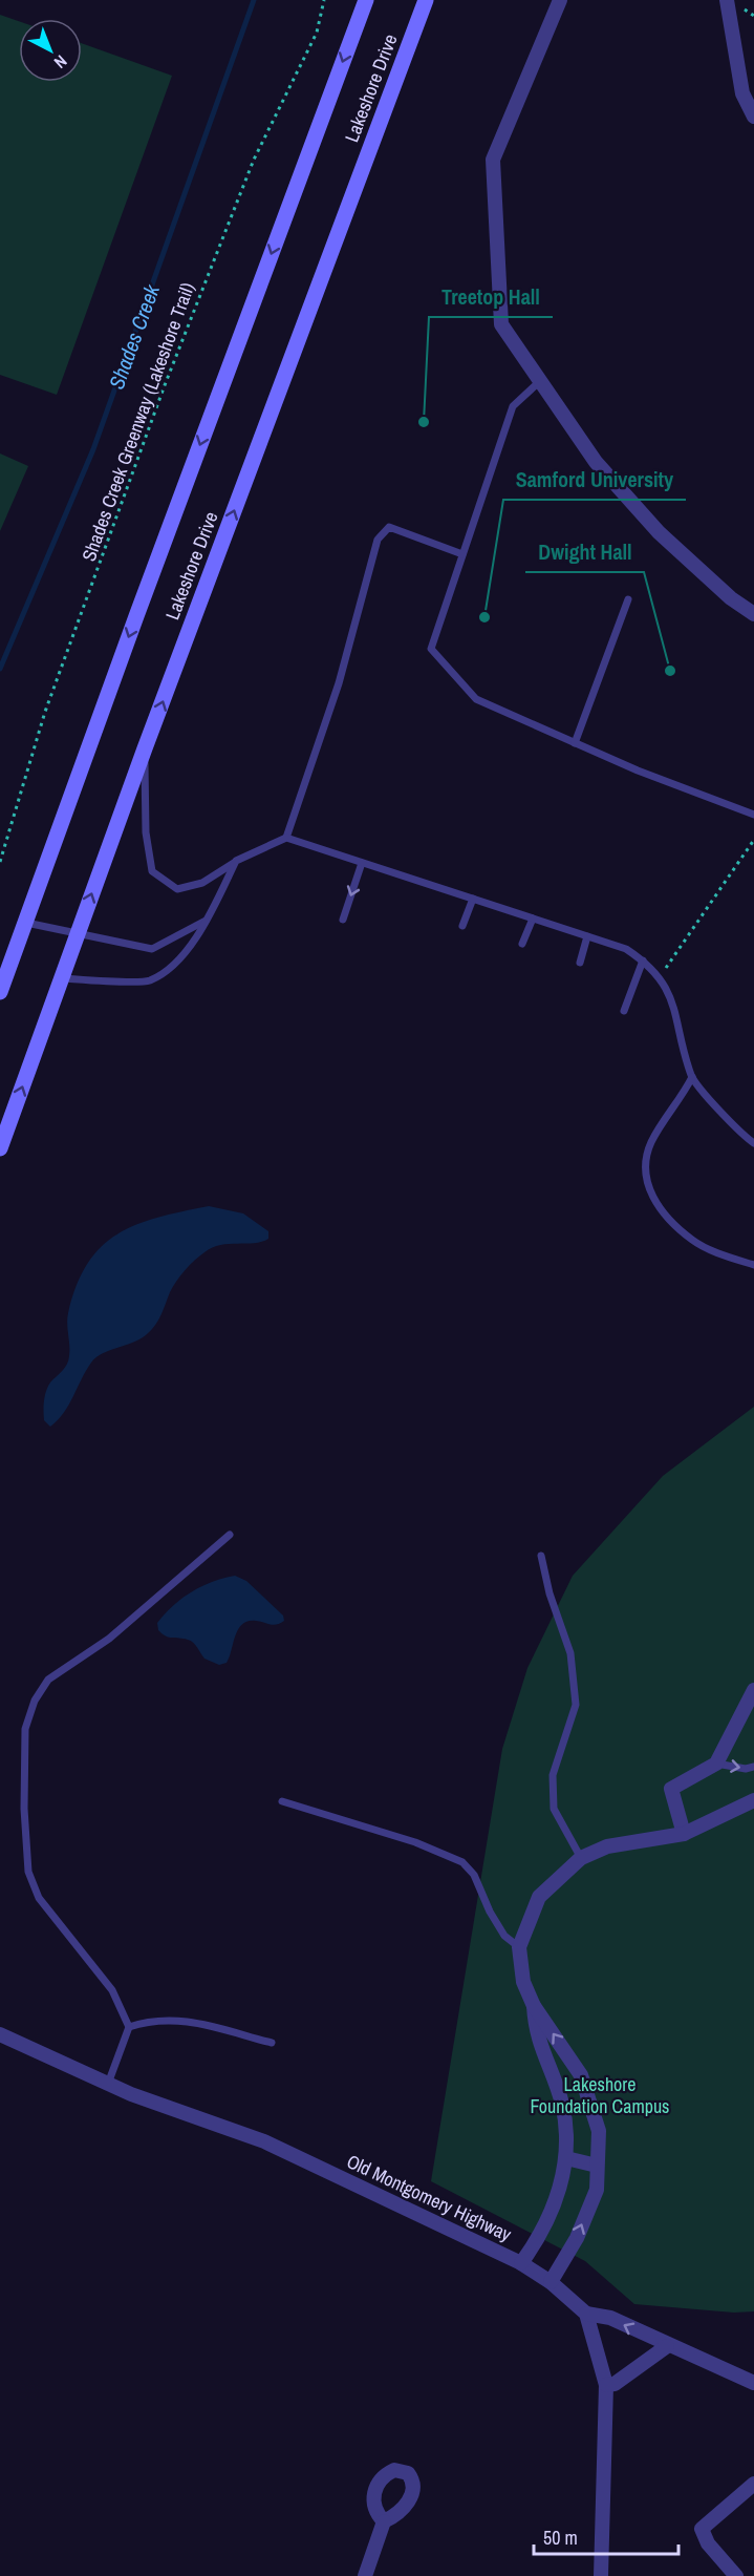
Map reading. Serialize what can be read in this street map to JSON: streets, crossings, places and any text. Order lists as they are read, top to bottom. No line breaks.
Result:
{"streets":{"main road":["Lakeshore Drive"],"street":["Old Montgomery Highway"],"path":["Shades Creek Greenway (Lakeshore Trail)"]},"water":["Shades Creek"],"parks":["Lakeshore Foundation Campus"],"places":["Treetop Hall","Samford University","Dwight Hall"],"scale_bar":"50 m","north":"bottom right"}
